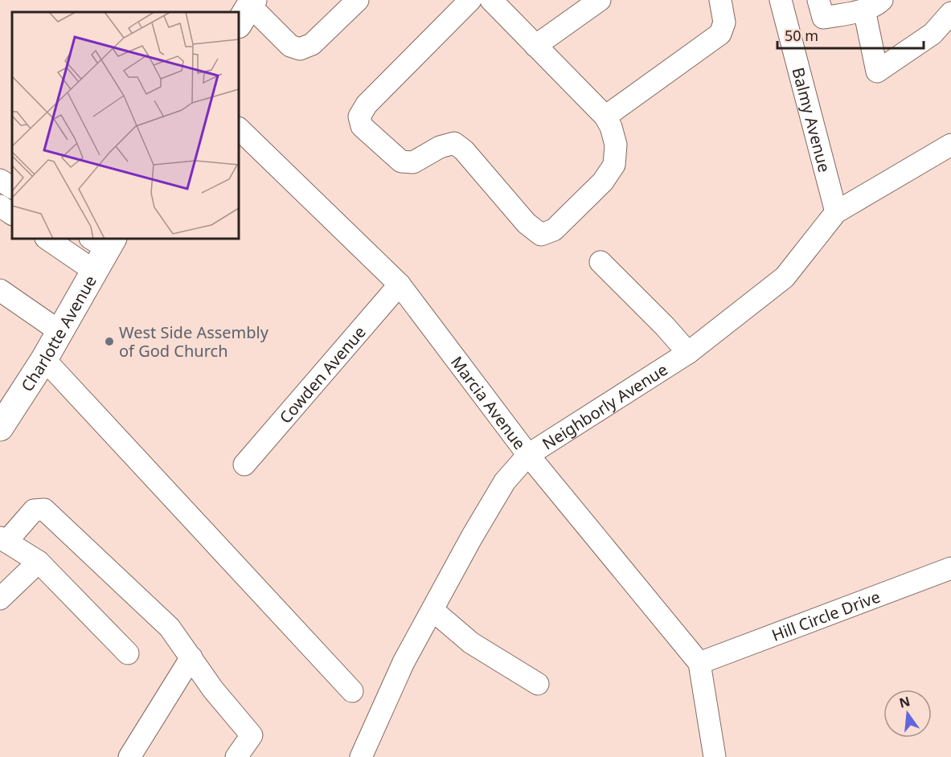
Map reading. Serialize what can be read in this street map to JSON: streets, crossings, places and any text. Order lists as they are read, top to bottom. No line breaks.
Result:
{"streets":{"main road":["Charlotte Avenue"],"street":["Balmy Avenue","Cowden Avenue","Marcia Avenue","Neighborly Avenue","Hill Circle Drive"]},"crossings":[["Balmy Avenue","Neighborly Avenue"],["Cowden Avenue","Marcia Avenue"],["Marcia Avenue","Neighborly Avenue"],["Marcia Avenue","Hill Circle Drive"]],"places":["West Side Assembly of God Church"],"scale_bar":"50 m","north":"top"}
